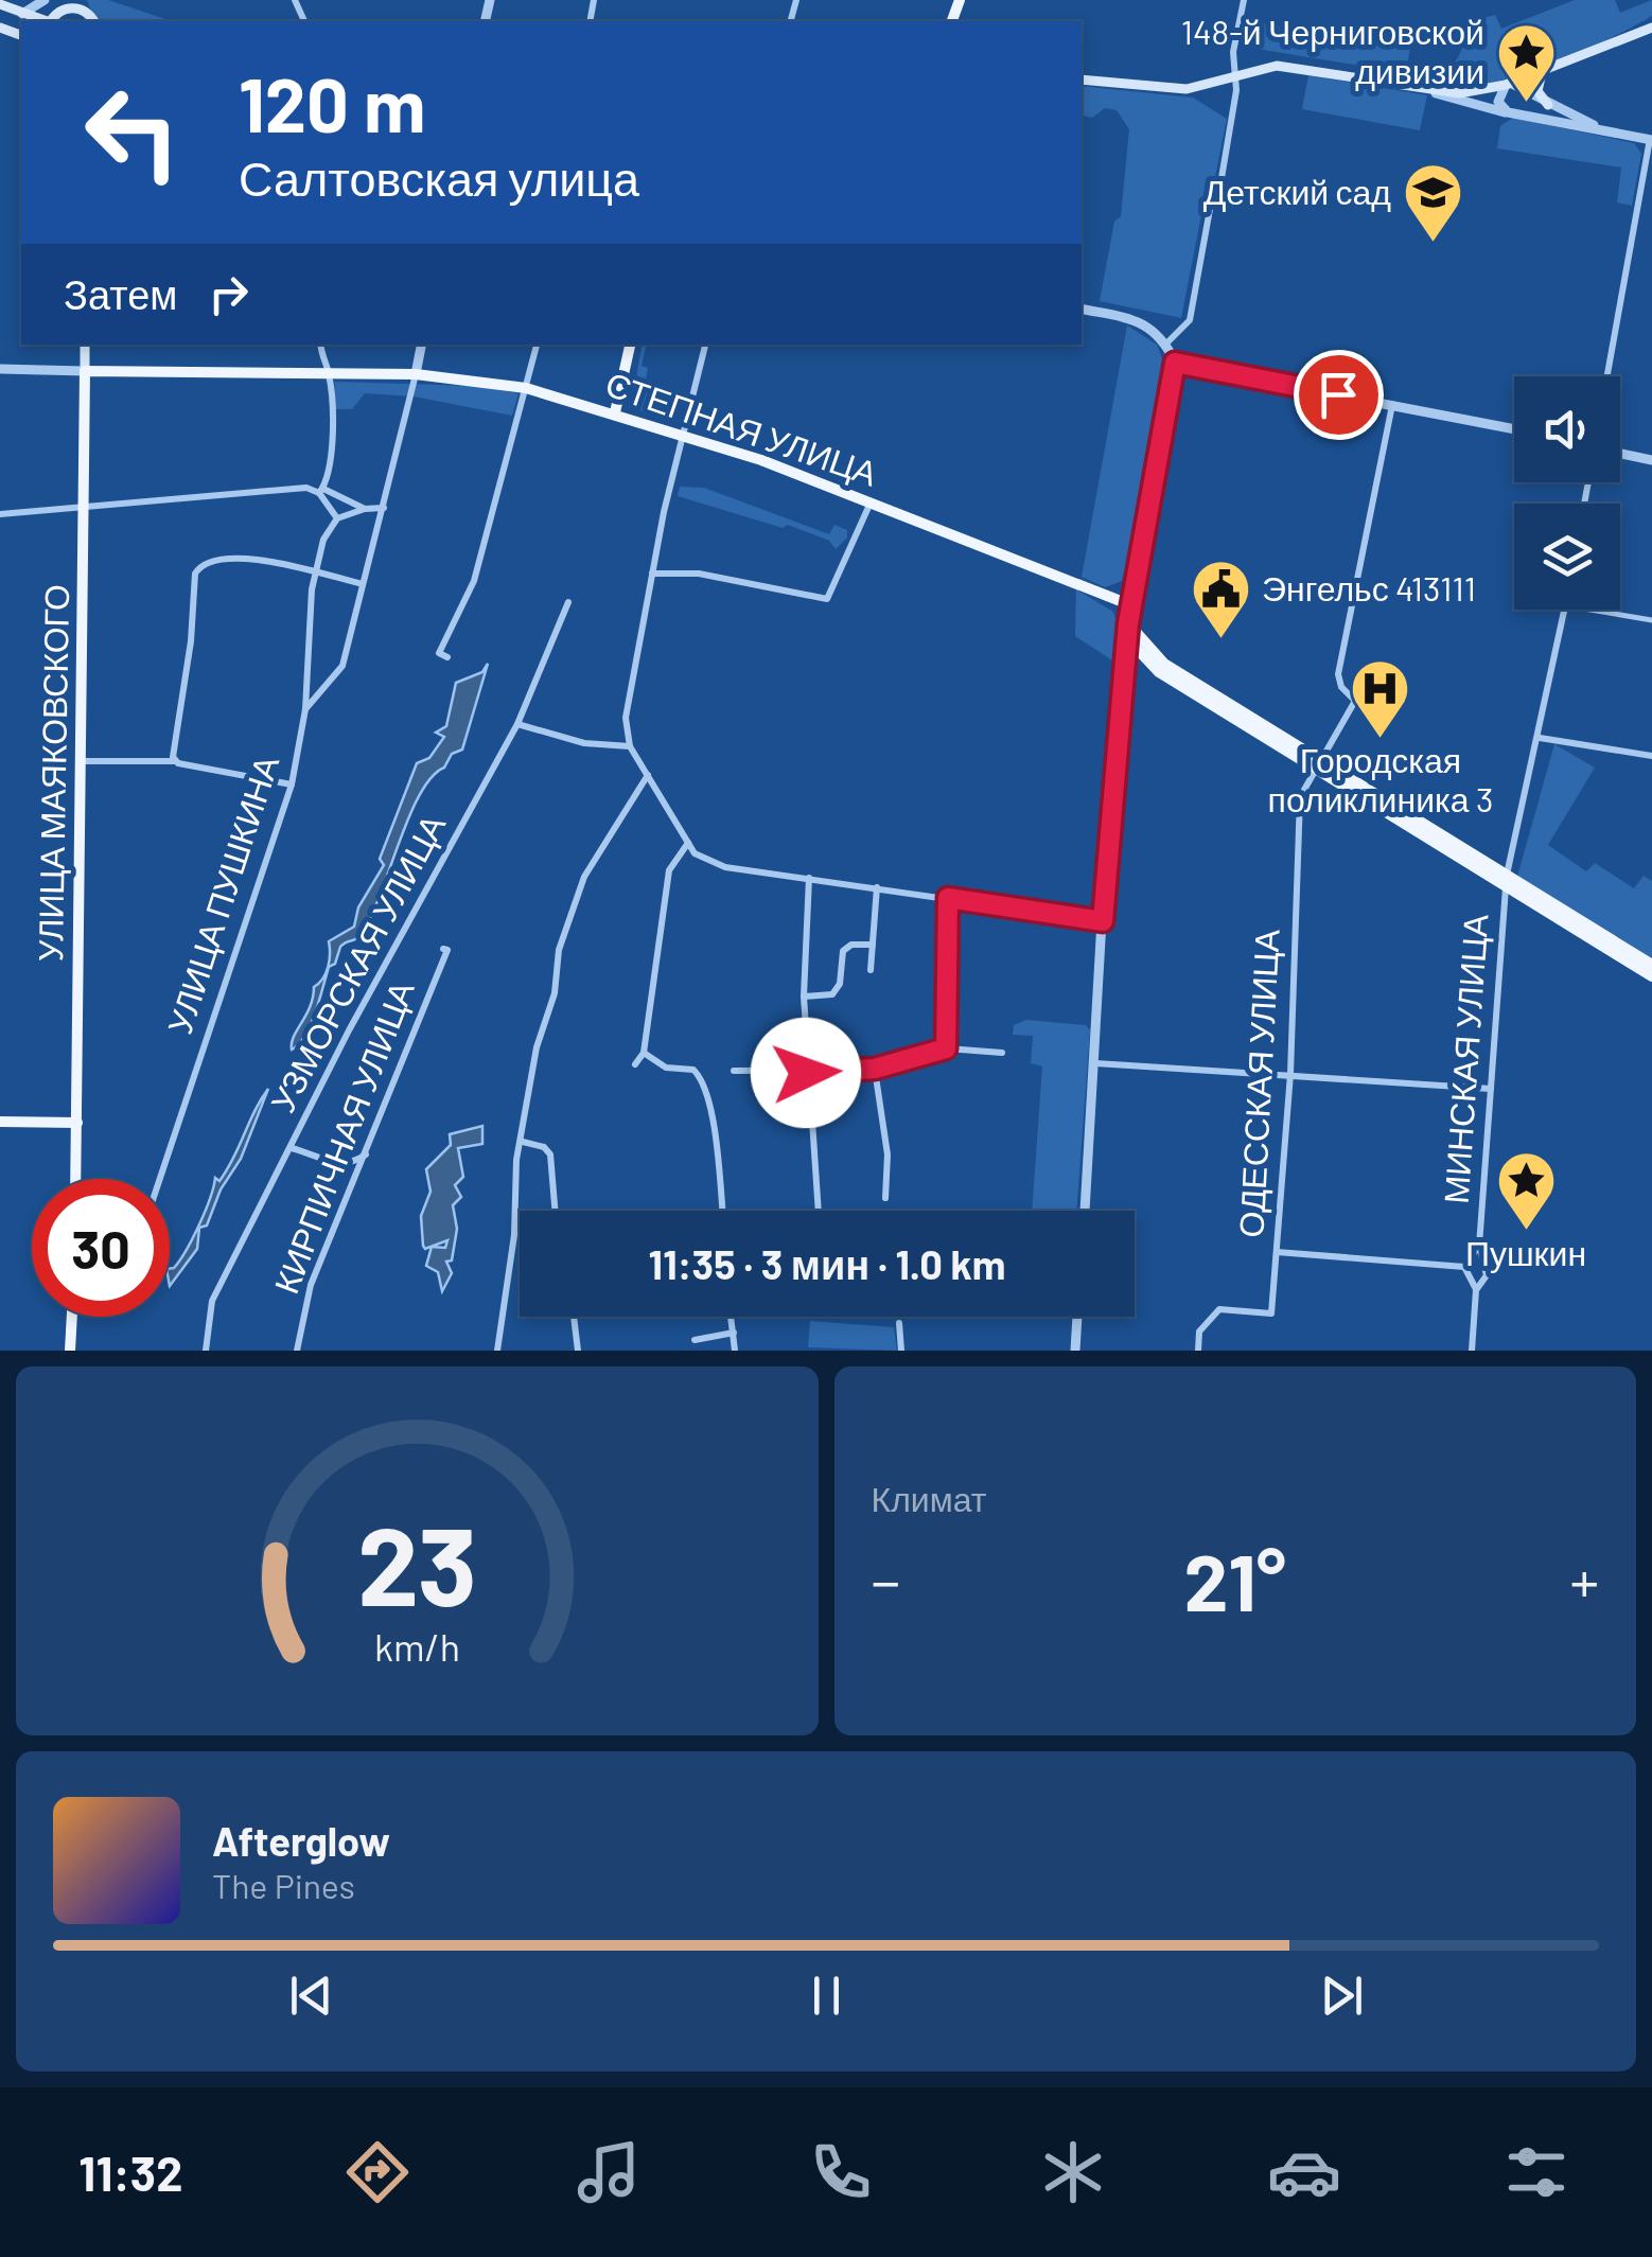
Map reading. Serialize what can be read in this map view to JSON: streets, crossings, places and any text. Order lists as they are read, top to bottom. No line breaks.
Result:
{"streets":{"main road":["СТЕПНАЯ УЛИЦА","УЛИЦА МАЯКОВСКОГО"],"street":["УЛИЦА ПУШКИНА","УЗМОРСКАЯ УЛИЦА","МИНСКАЯ УЛИЦА","ОДЕССКАЯ УЛИЦА","КИРПИЧНАЯ УЛИЦА"]},"crossings":[["СТЕПНАЯ УЛИЦА","УЛИЦА МАЯКОВСКОГО"]],"places":{"place":["148-й Черниговской дивизии","Пушкин"],"school or university":["Детский сад"],"public building":["Энгельс 413111"],"hospital":["Городская поликлиника 3"]},"page":{"turn":["120 m","Салтовская улица"],"then":"Затем","limit":"30","trip":"11:35 · 3 мин · 1.0 km","tile":"Климат","heat":["−","21°","+"],"song":["Afterglow","The Pines"],"tabs":"11:32","gauge":["23","km/h"]}}
